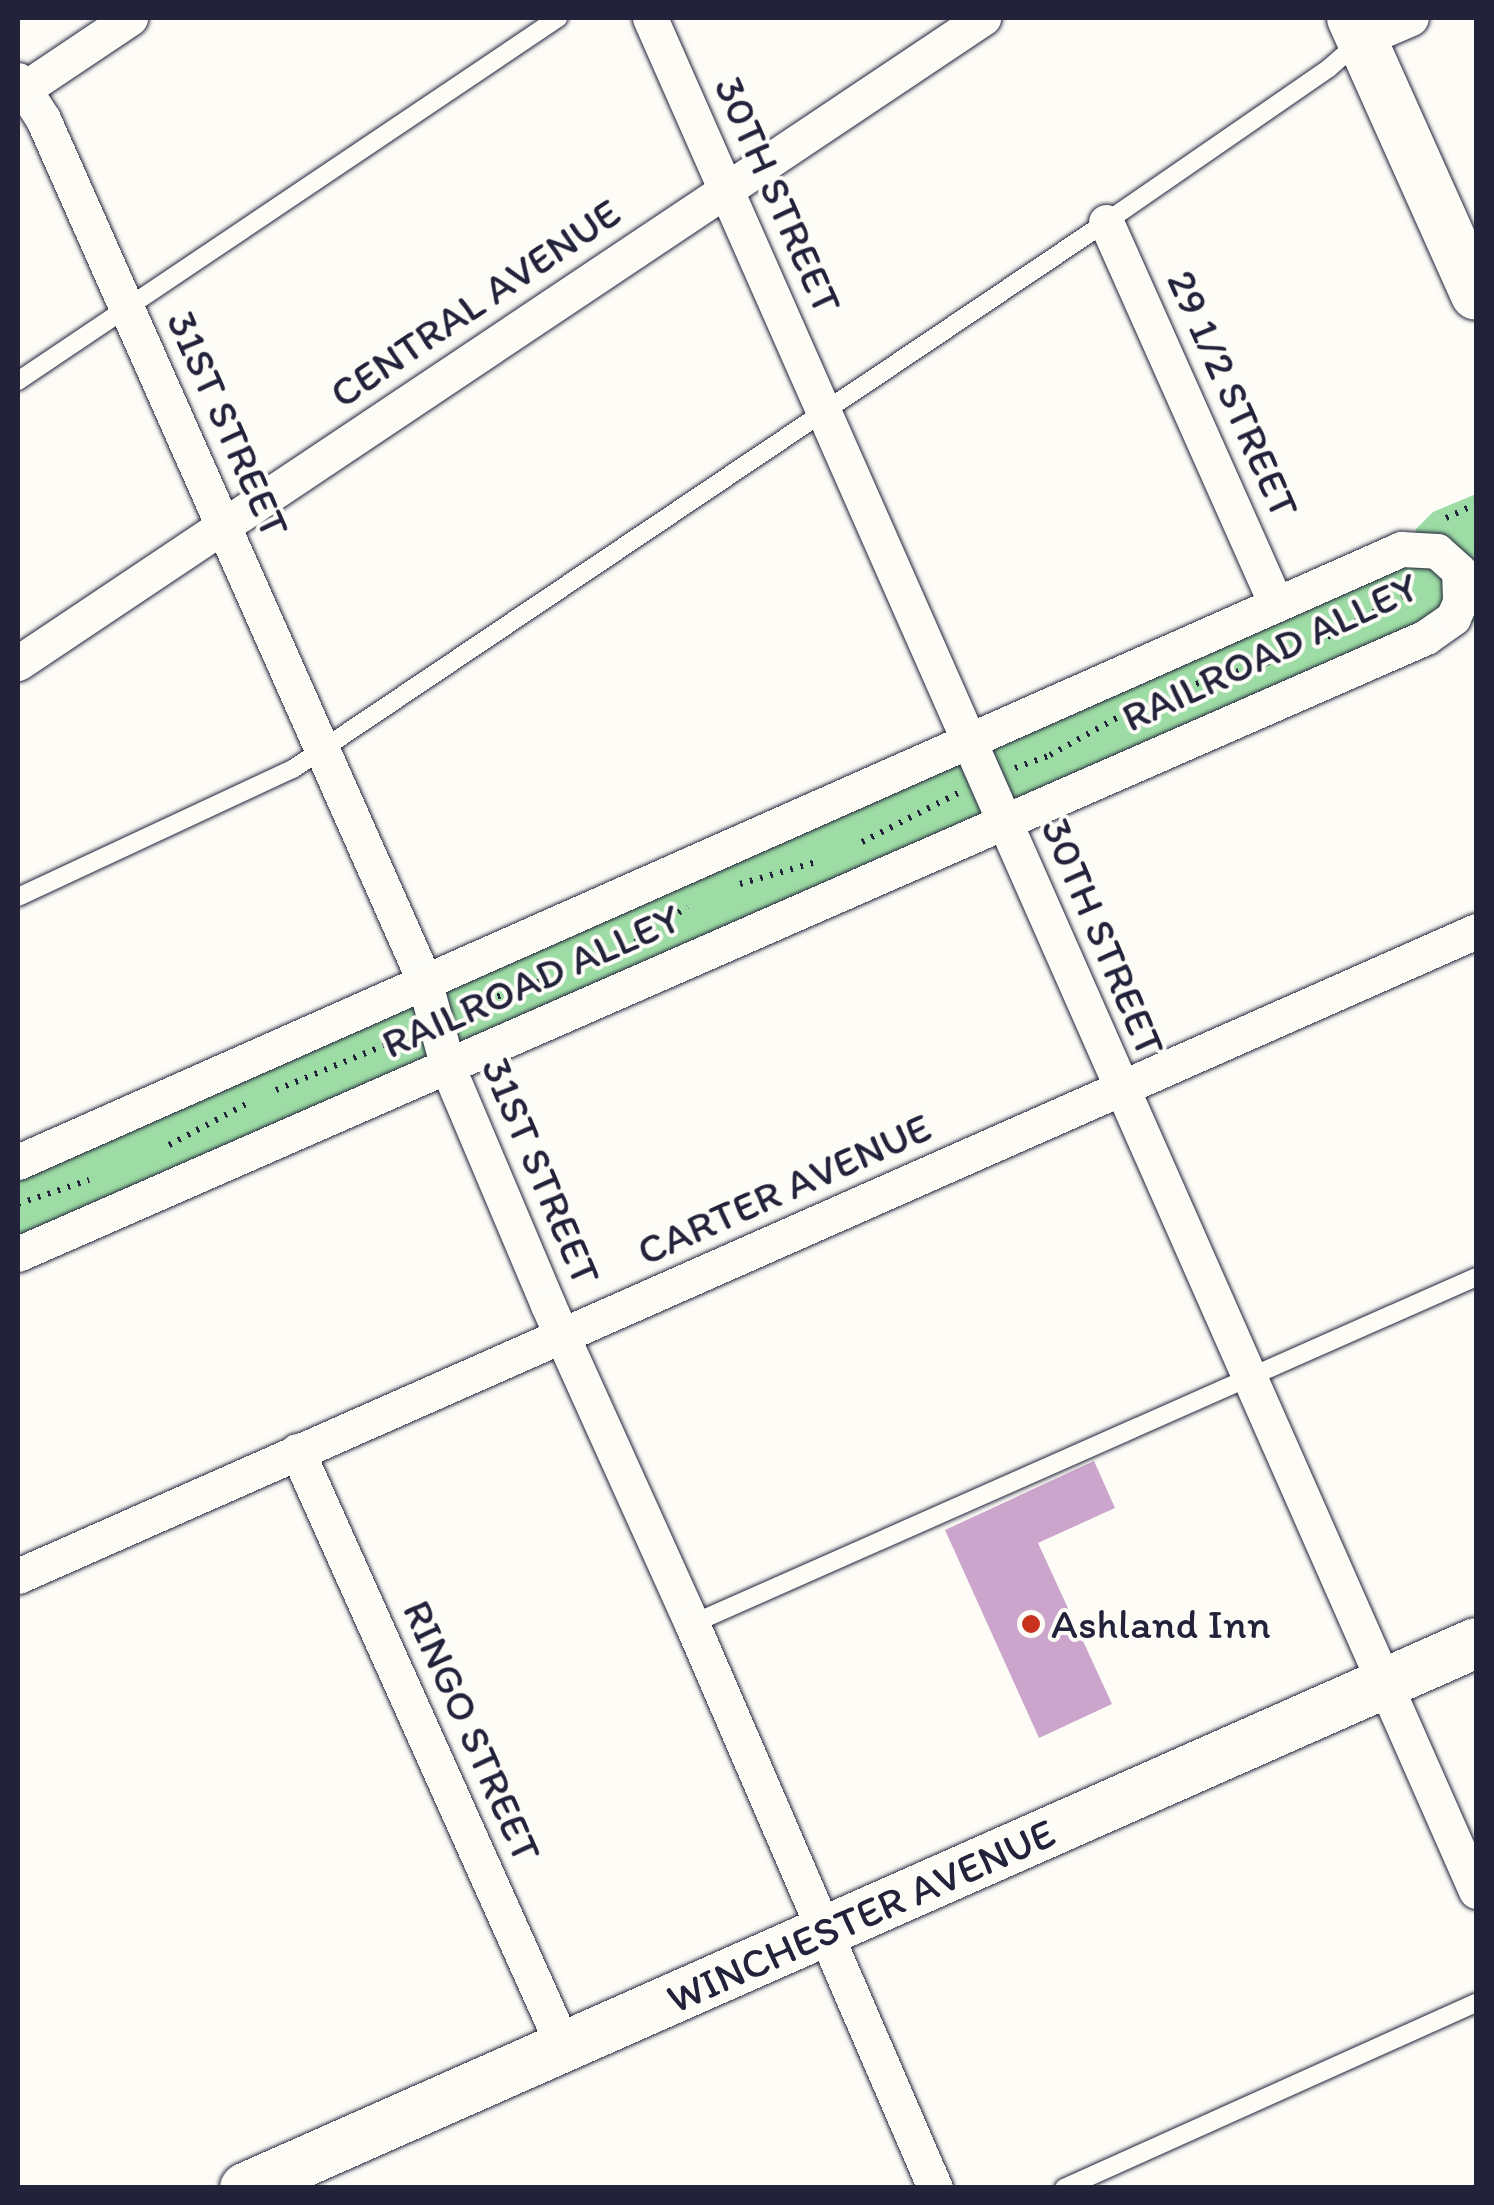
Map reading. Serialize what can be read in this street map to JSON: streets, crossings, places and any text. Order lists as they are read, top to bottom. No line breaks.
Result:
{"streets":{"main road":["WINCHESTER AVENUE"],"street":["30TH STREET","CENTRAL AVENUE","29 1/2 STREET","31ST STREET","RAILROAD ALLEY","CARTER AVENUE","RINGO STREET"]},"crossings":[["30TH STREET","CENTRAL AVENUE"],["30TH STREET","RAILROAD ALLEY"],["30TH STREET","CARTER AVENUE"],["30TH STREET","WINCHESTER AVENUE"],["CENTRAL AVENUE","31ST STREET"],["29 1/2 STREET","RAILROAD ALLEY"],["31ST STREET","RAILROAD ALLEY"],["31ST STREET","CARTER AVENUE"],["31ST STREET","WINCHESTER AVENUE"],["CARTER AVENUE","RINGO STREET"],["RINGO STREET","WINCHESTER AVENUE"]],"places":["Ashland Inn"]}
